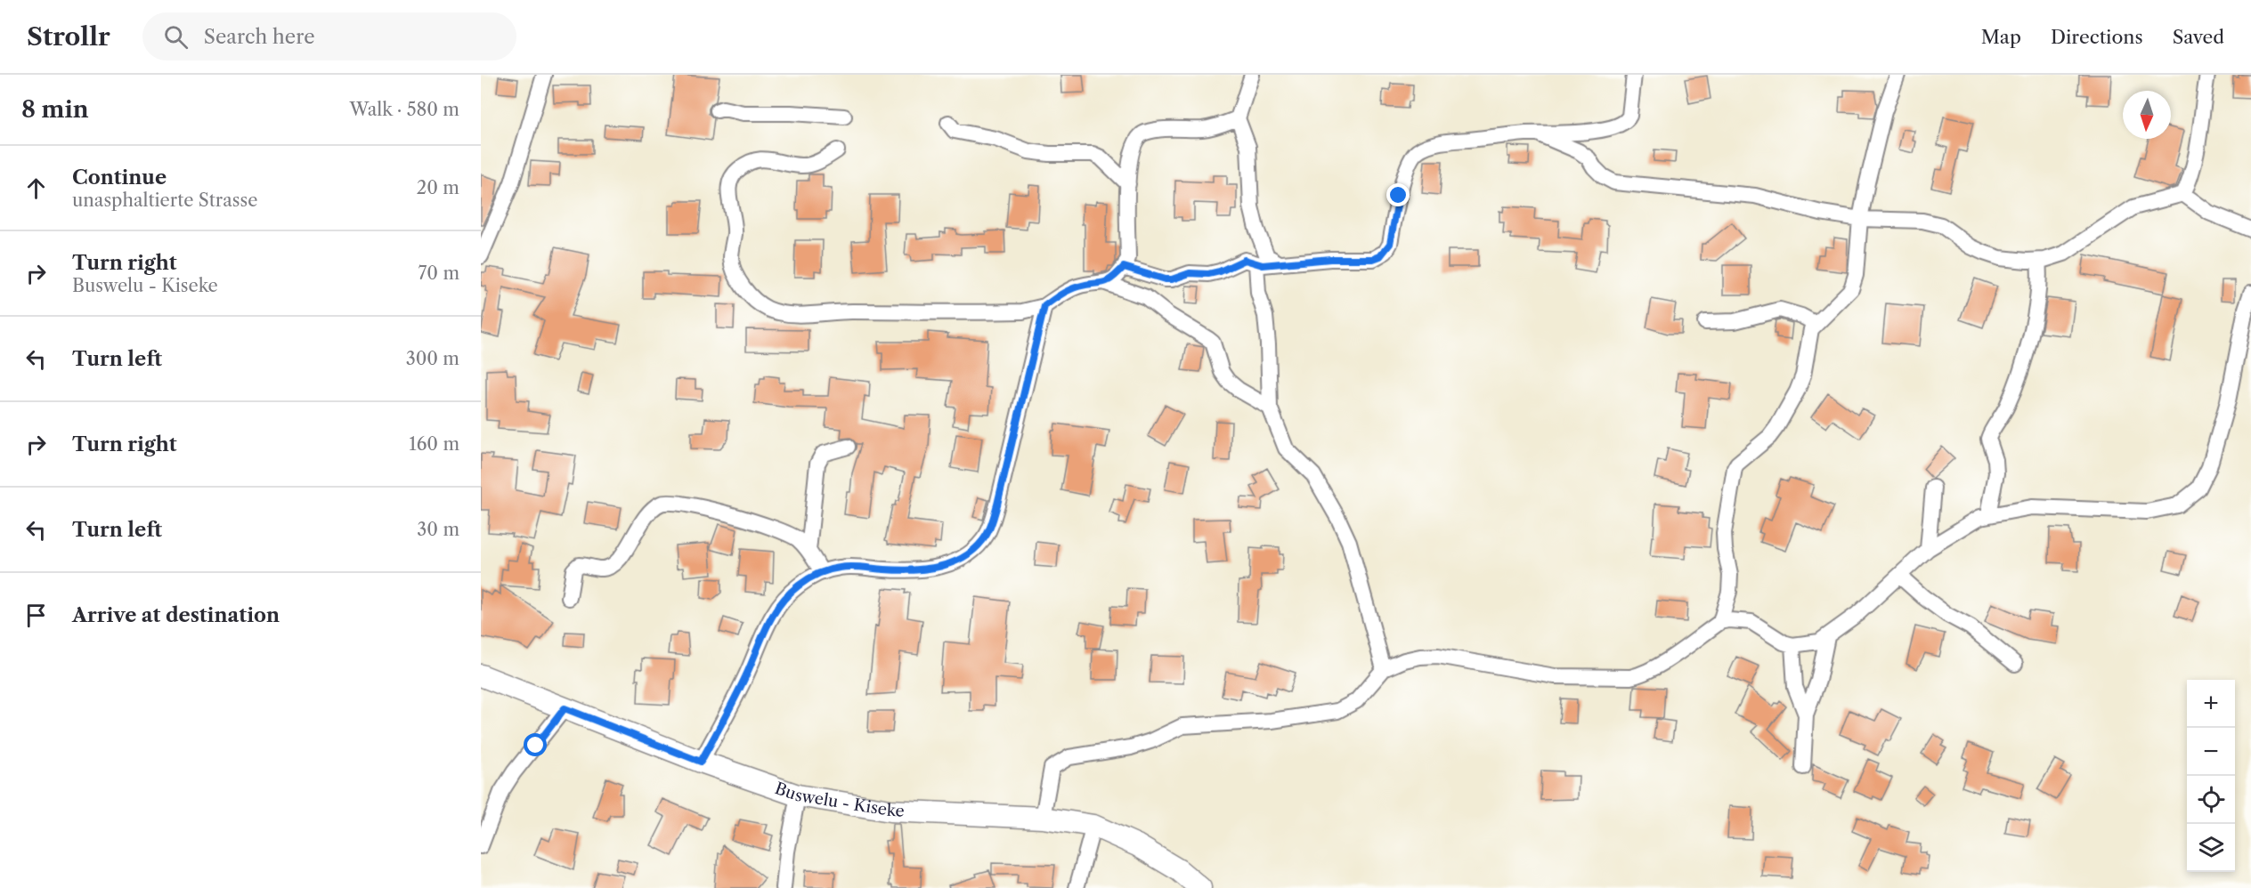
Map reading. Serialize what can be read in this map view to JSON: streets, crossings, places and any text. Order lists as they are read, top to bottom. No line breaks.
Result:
{"streets":{"main road":["Buswelu - Kiseke"]},"north":"bottom","page":{"header":"Strollr","search":"Search here","nav":["Map","Directions","Saved"],"heading":["8 min","Walk · 580 m"],"list":[["Continue","unasphaltierte Strasse","20 m"],["Turn right","Buswelu - Kiseke","70 m"],["Turn left","300 m"],["Turn right","160 m"],["Turn left","30 m"],"Arrive at destination"],"map_buttons":["+","−"]}}
